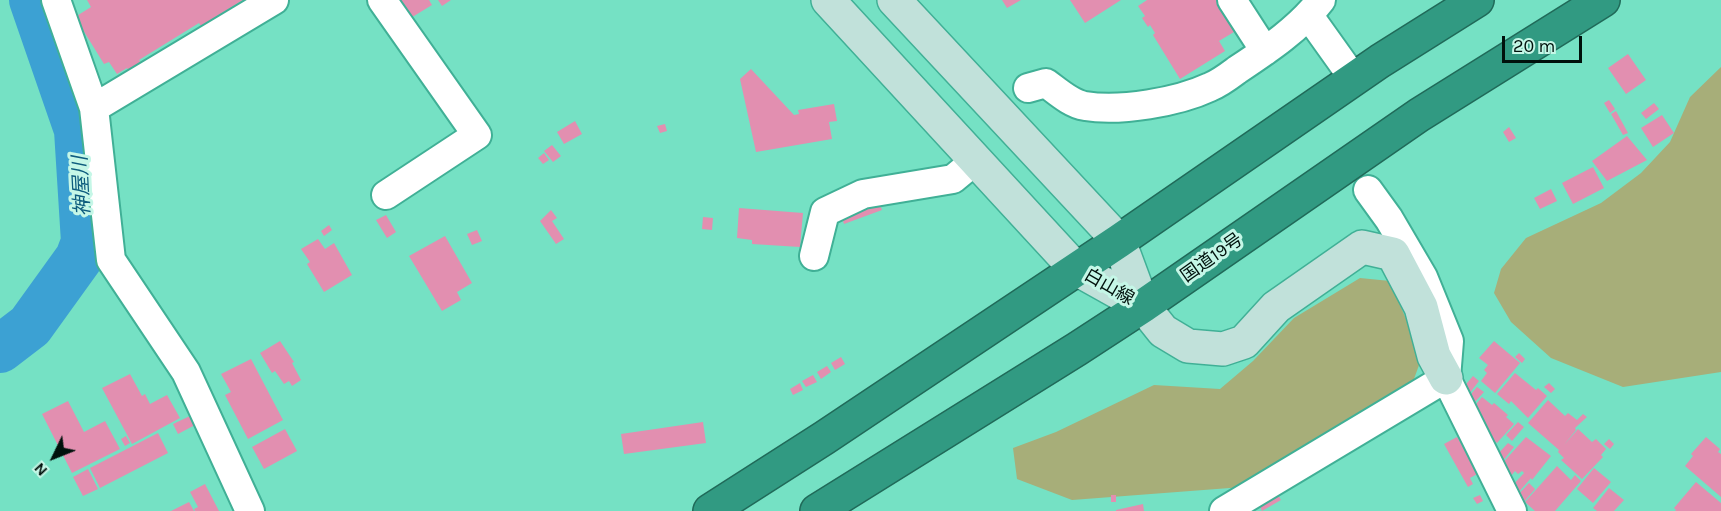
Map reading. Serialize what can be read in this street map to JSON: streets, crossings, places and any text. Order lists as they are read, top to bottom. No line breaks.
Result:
{"streets":{"highway":["国道19号"],"street":["白山線"]},"crossings":[["国道19号","白山線"]],"water":["神屋川"],"scale_bar":"20 m","north":"bottom left"}
